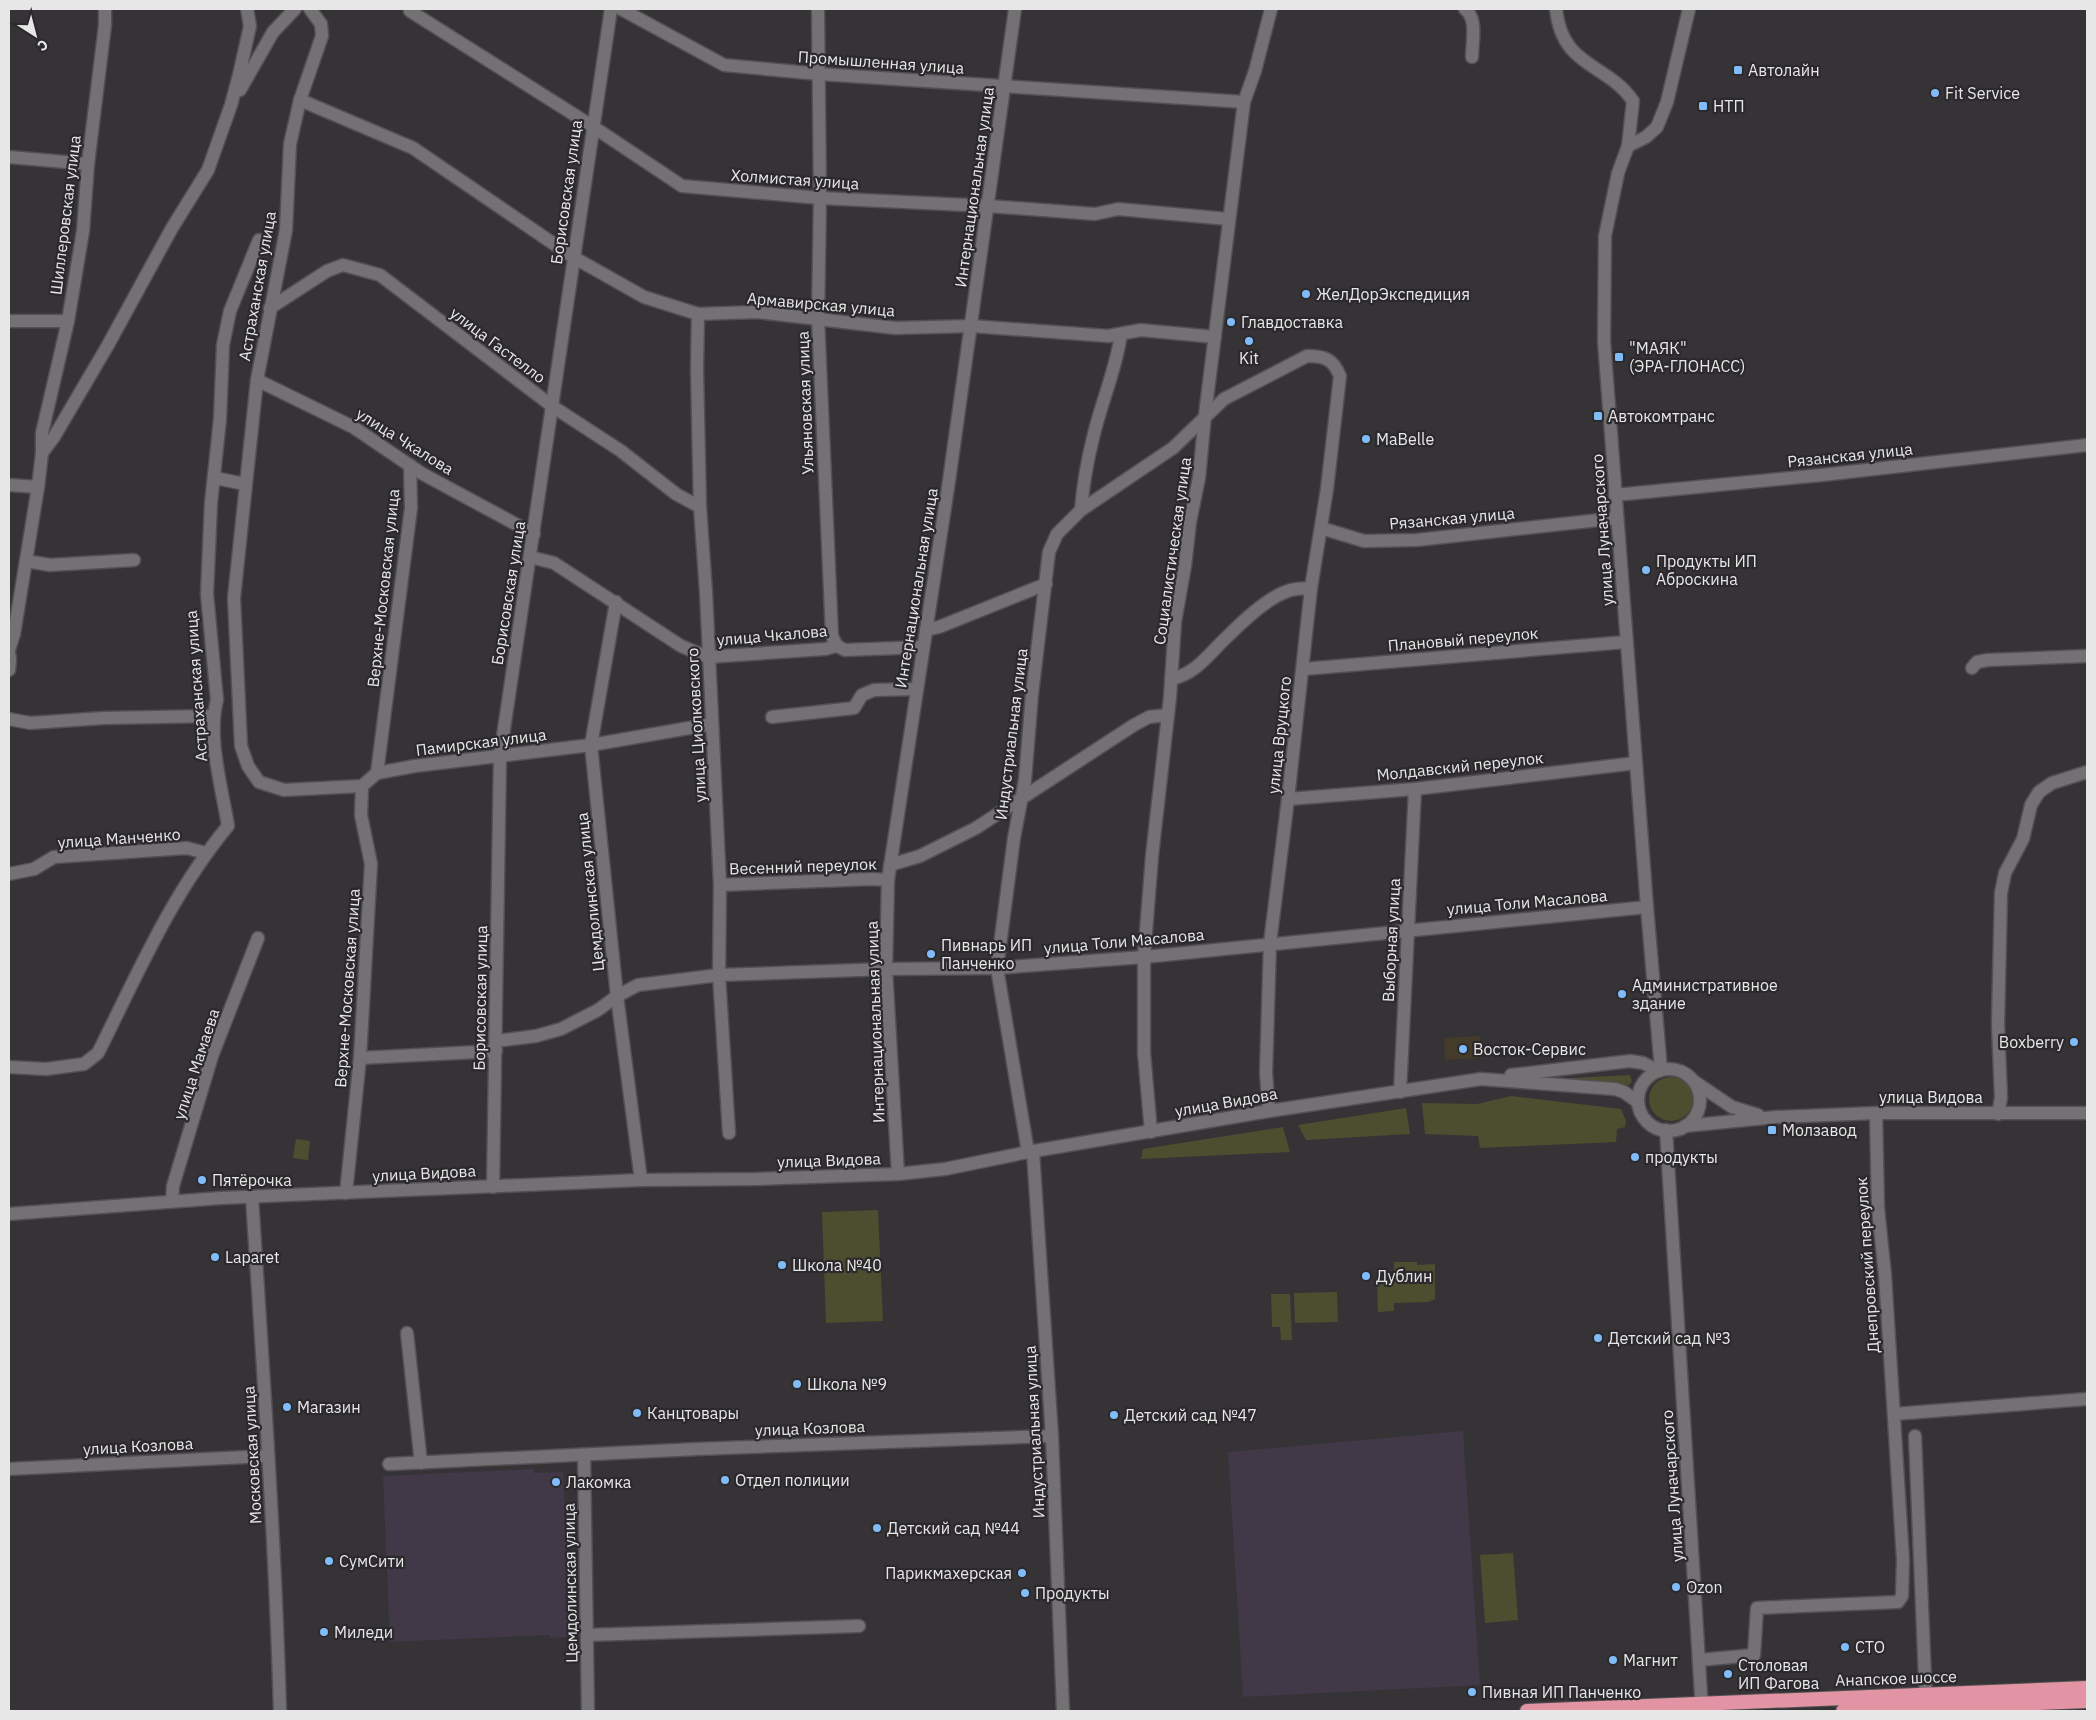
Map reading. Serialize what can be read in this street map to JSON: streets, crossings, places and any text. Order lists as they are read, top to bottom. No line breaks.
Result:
{"streets":{"highway":["Анапское шоссе"],"street":["Промышленная улица","Холмистая улица","Интернациональная улица","Борисовская улица","Шиллеровская улица","Астраханская улица","Армавирская улица","улица Гастелло","Ульяновская улица","улица Чкалова","Рязанская улица","улица Луначарского","Социалистическая улица","Верхне-Московская улица","Плановый переулок","улица Циолковского","Индустриальная улица","улица Вруцкого","Памирская улица","Молдавский переулок","улица Манченко","Весенний переулок","Цемдолинская улица","улица Толи Масалова","Выборная улица","улица Мамаева","улица Видова","Днепровский переулок","улица Козлова","Московская улица"]},"crossings":[["Промышленная улица","Интернациональная улица"],["Промышленная улица","Ульяновская улица"],["Промышленная улица","Социалистическая улица"],["Холмистая улица","Интернациональная улица"],["Холмистая улица","Борисовская улица"],["Холмистая улица","Ульяновская улица"],["Холмистая улица","Социалистическая улица"],["Интернациональная улица","Армавирская улица"],["Интернациональная улица","улица Чкалова"],["Интернациональная улица","Весенний переулок"],["Интернациональная улица","улица Толи Масалова"],["Интернациональная улица","улица Видова"],["Борисовская улица","Армавирская улица"],["Борисовская улица","улица Гастелло"],["Борисовская улица","улица Чкалова"],["Борисовская улица","Памирская улица"],["Борисовская улица","улица Толи Масалова"],["Борисовская улица","улица Видова"],["Астраханская улица","Армавирская улица"],["Астраханская улица","улица Гастелло"],["Астраханская улица","улица Чкалова"],["Астраханская улица","Верхне-Московская улица"],["Астраханская улица","Памирская улица"],["Астраханская улица","улица Манченко"],["Армавирская улица","Ульяновская улица"],["Армавирская улица","Социалистическая улица"],["Армавирская улица","улица Циолковского"],["улица Гастелло","улица Циолковского"],["Ульяновская улица","улица Чкалова"],["улица Чкалова","Верхне-Московская улица"],["улица Чкалова","улица Циолковского"],["улица Чкалова","Цемдолинская улица"],["Рязанская улица","улица Луначарского"],["Рязанская улица","улица Вруцкого"],["улица Луначарского","Плановый переулок"],["улица Луначарского","Молдавский переулок"],["улица Луначарского","улица Толи Масалова"],["улица Луначарского","улица Видова"],["улица Луначарского","Днепровский переулок"],["улица Луначарского","Анапское шоссе"],["Социалистическая улица","улица Вруцкого"],["Социалистическая улица","улица Толи Масалова"],["Социалистическая улица","улица Видова"],["Верхне-Московская улица","Памирская улица"],["Верхне-Московская улица","улица Толи Масалова"],["Верхне-Московская улица","улица Видова"],["Плановый переулок","улица Вруцкого"],["улица Циолковского","Памирская улица"],["улица Циолковского","Весенний переулок"],["улица Циолковского","улица Толи Масалова"],["Индустриальная улица","улица Толи Масалова"],["Индустриальная улица","улица Видова"],["Индустриальная улица","улица Козлова"],["улица Вруцкого","Молдавский переулок"],["улица Вруцкого","улица Толи Масалова"],["улица Вруцкого","улица Видова"],["Памирская улица","Цемдолинская улица"],["Молдавский переулок","Выборная улица"],["Цемдолинская улица","улица Толи Масалова"],["Цемдолинская улица","улица Видова"],["Цемдолинская улица","улица Козлова"],["улица Толи Масалова","Выборная улица"],["Выборная улица","улица Видова"],["улица Мамаева","улица Видова"],["улица Видова","Днепровский переулок"],["улица Видова","Московская улица"],["улица Козлова","Московская улица"]],"places":{"transit":["Автолайн","НТП","\"МАЯК\" (ЭРА-ГЛОНАСС)","Автокомтранс","Молзавод"],"other":["Fit Service","ЖелДорЭкспедиция","Главдоставка","Kit","MaBelle","Продукты ИП Аброскина","Пивнарь ИП Панченко","Административное здание","Boxberry","Восток-Сервис","продукты","Пятёрочка","Laparet","Школа №40","Дублин","Детский сад №3","Школа №9","Магазин","Канцтовары","Детский сад №47","Отдел полиции","Лакомка","Детский сад №44","СумСити","Парикмахерская","Ozon","Продукты","Миледи","СТО","Магнит","Столовая ИП Фагова","Пивная ИП Панченко"]},"north":"bottom right"}
